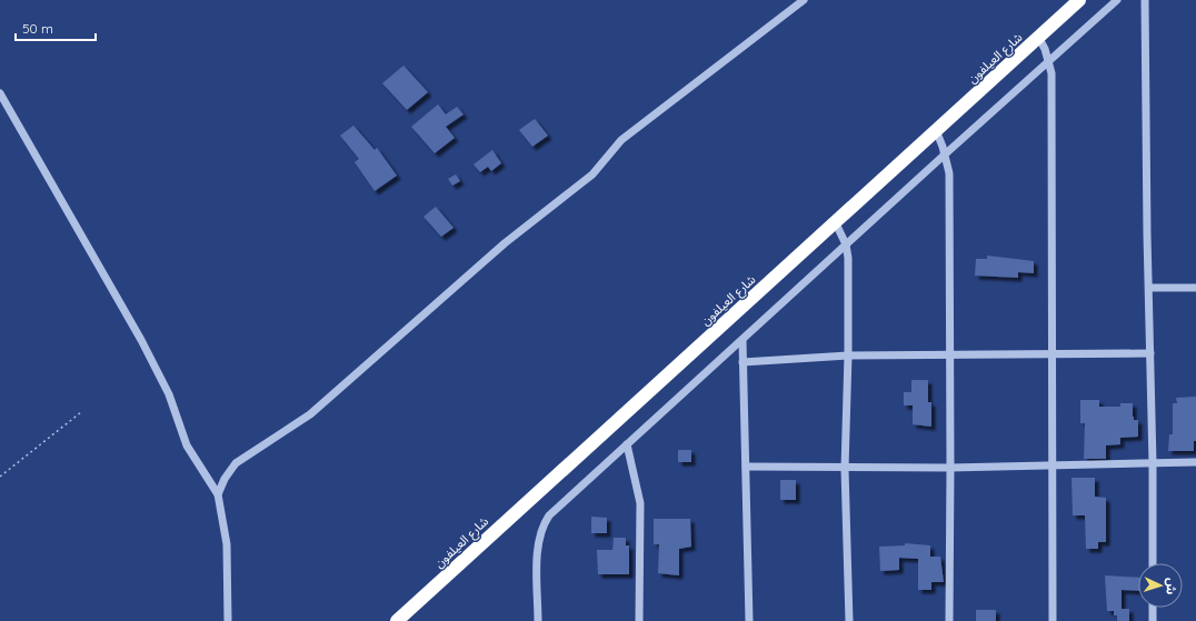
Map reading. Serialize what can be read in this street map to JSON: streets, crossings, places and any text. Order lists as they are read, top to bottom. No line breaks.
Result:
{"streets":{"highway":["شارع العيلفون"]},"scale_bar":"50 m","north":"right"}
